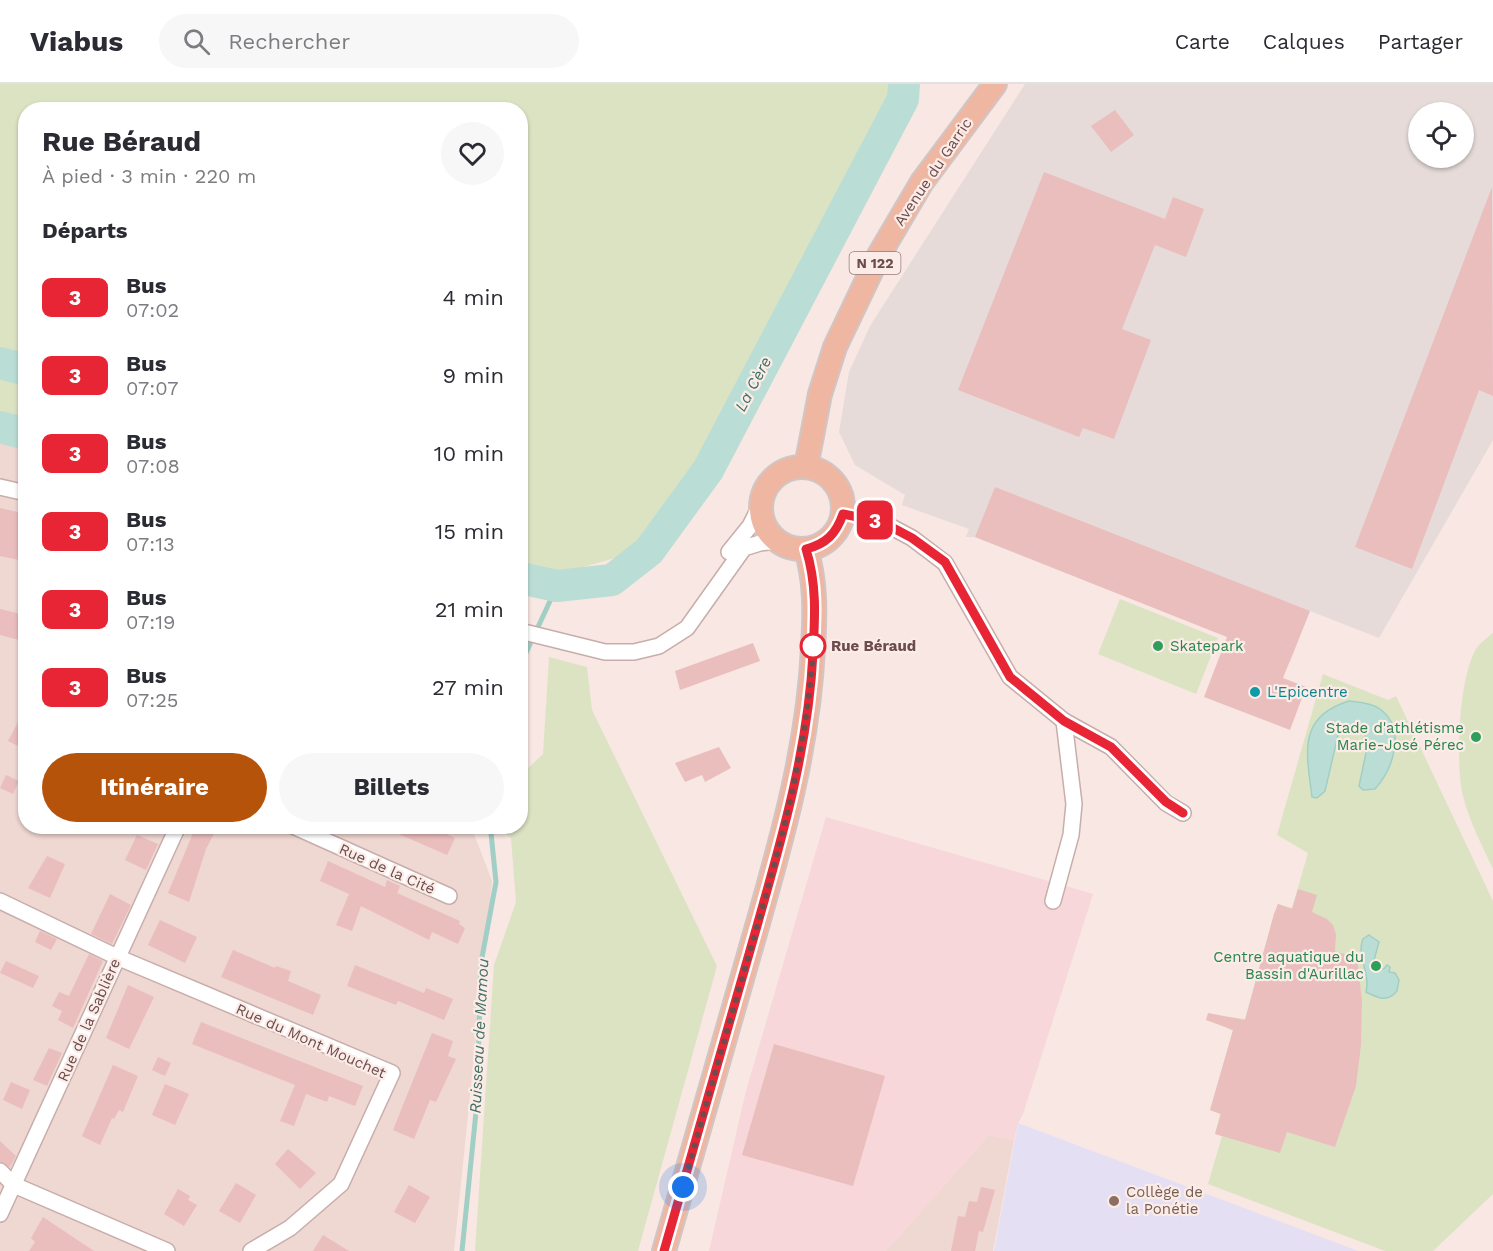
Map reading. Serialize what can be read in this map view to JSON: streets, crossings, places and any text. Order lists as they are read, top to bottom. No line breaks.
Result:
{"streets":{"main road":["Avenue du Garric","N 122"],"street":["Rue de la Cité","Rue de la Sablière","Rue du Mont Mouchet"]},"crossings":[["Rue de la Sablière","Rue du Mont Mouchet"]],"water":["La Cère","Ruisseau de Mamou"],"places":["Rue Béraud","Skatepark","L'Epicentre","Stade d'athlétisme Marie-José Pérec","Centre aquatique du Bassin d'Aurillac","Collège de la Ponétie"],"lines":["bus line 3"],"page":{"header":"Viabus","search":"Rechercher","nav":["Carte","Calques","Partager"],"on_map":"3","heading":[["Rue Béraud","À pied · 3 min · 220 m"],"Départs"],"list":[{"mark":"3","name":"Bus","note":"07:02","value":"4 min"},{"mark":"3","name":"Bus","note":"07:07","value":"9 min"},{"mark":"3","name":"Bus","note":"07:08","value":"10 min"},{"mark":"3","name":"Bus","note":"07:13","value":"15 min"},{"mark":"3","name":"Bus","note":"07:19","value":"21 min"},{"mark":"3","name":"Bus","note":"07:25","value":"27 min"}],"buttons":["Itinéraire","Billets"]}}
